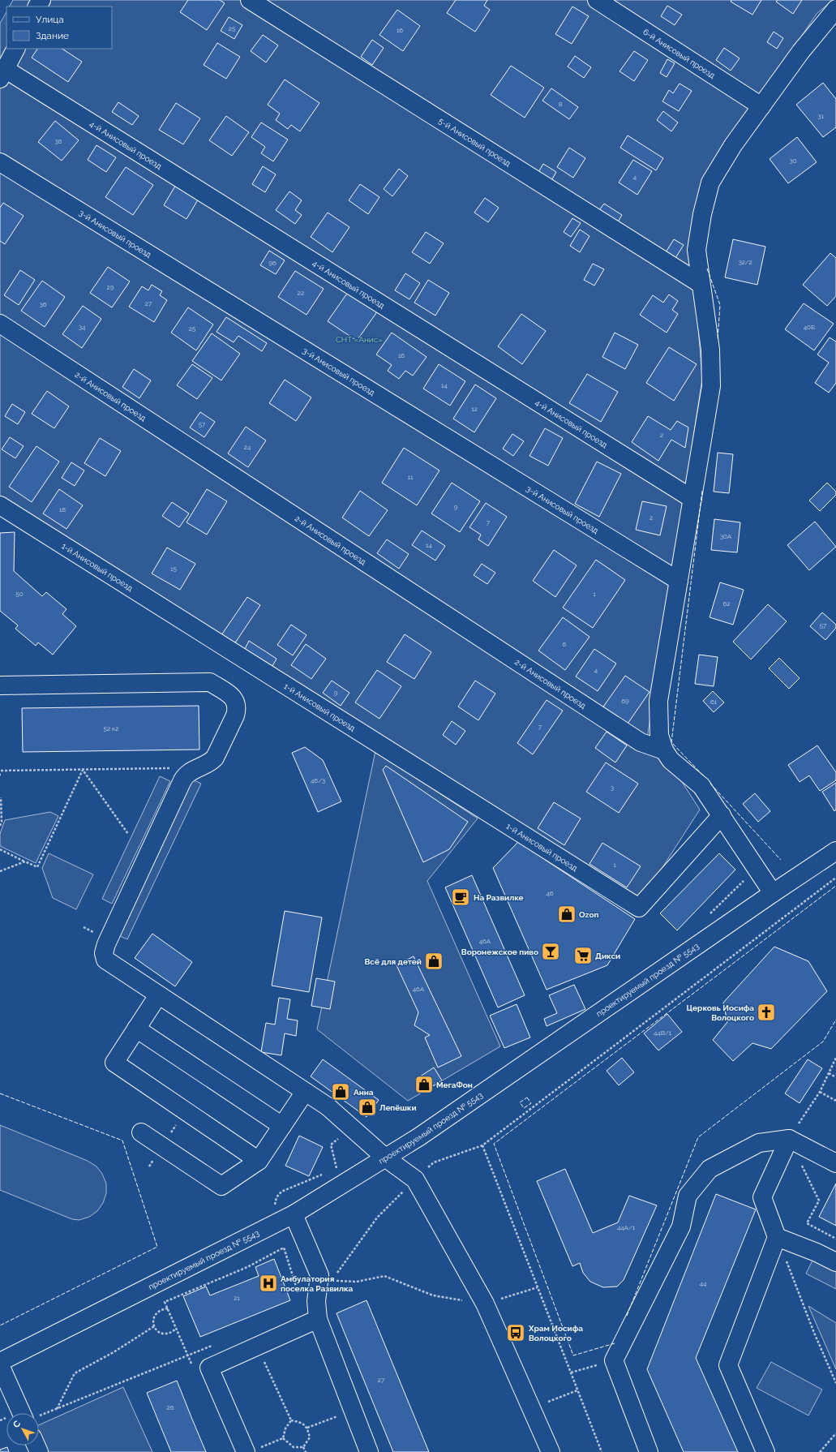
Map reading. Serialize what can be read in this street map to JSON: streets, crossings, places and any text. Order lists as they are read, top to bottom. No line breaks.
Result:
{"streets":{"street":["6-й Анисовый проезд","5-й Анисовый проезд","4-й Анисовый проезд","3-й Анисовый проезд","2-й Анисовый проезд","1-й Анисовый проезд","проектируемый проезд № 5543"]},"parks":["СНТ «Анис»"],"places":{"cafe":["На Развилке"],"shop":["Ozon","Всё для детей","МегаФон","Анна","Лепёшки"],"bar":["Воронежское пиво"],"supermarket":["Дикси"],"church":["Церковь Иосифа Волоцкого"],"hospital":["Амбулатория поселка Развилка"],"bus stop":["Храм Иосифа Волоцкого"]},"house_numbers":["25","16","8","31","36","30","4","32/2","96","29","22","27","36","34","40Б","25","16","14","12","57","2","24","11","9","18","2","7","30А","14","15","50","1","62","57","6","4","9","69","61","7","52 к2","46/3","3","1","46","46А","46А","44В/1","44А/1","44","21","27","26"],"legend":["Улица","Здание"],"north":"top left"}
